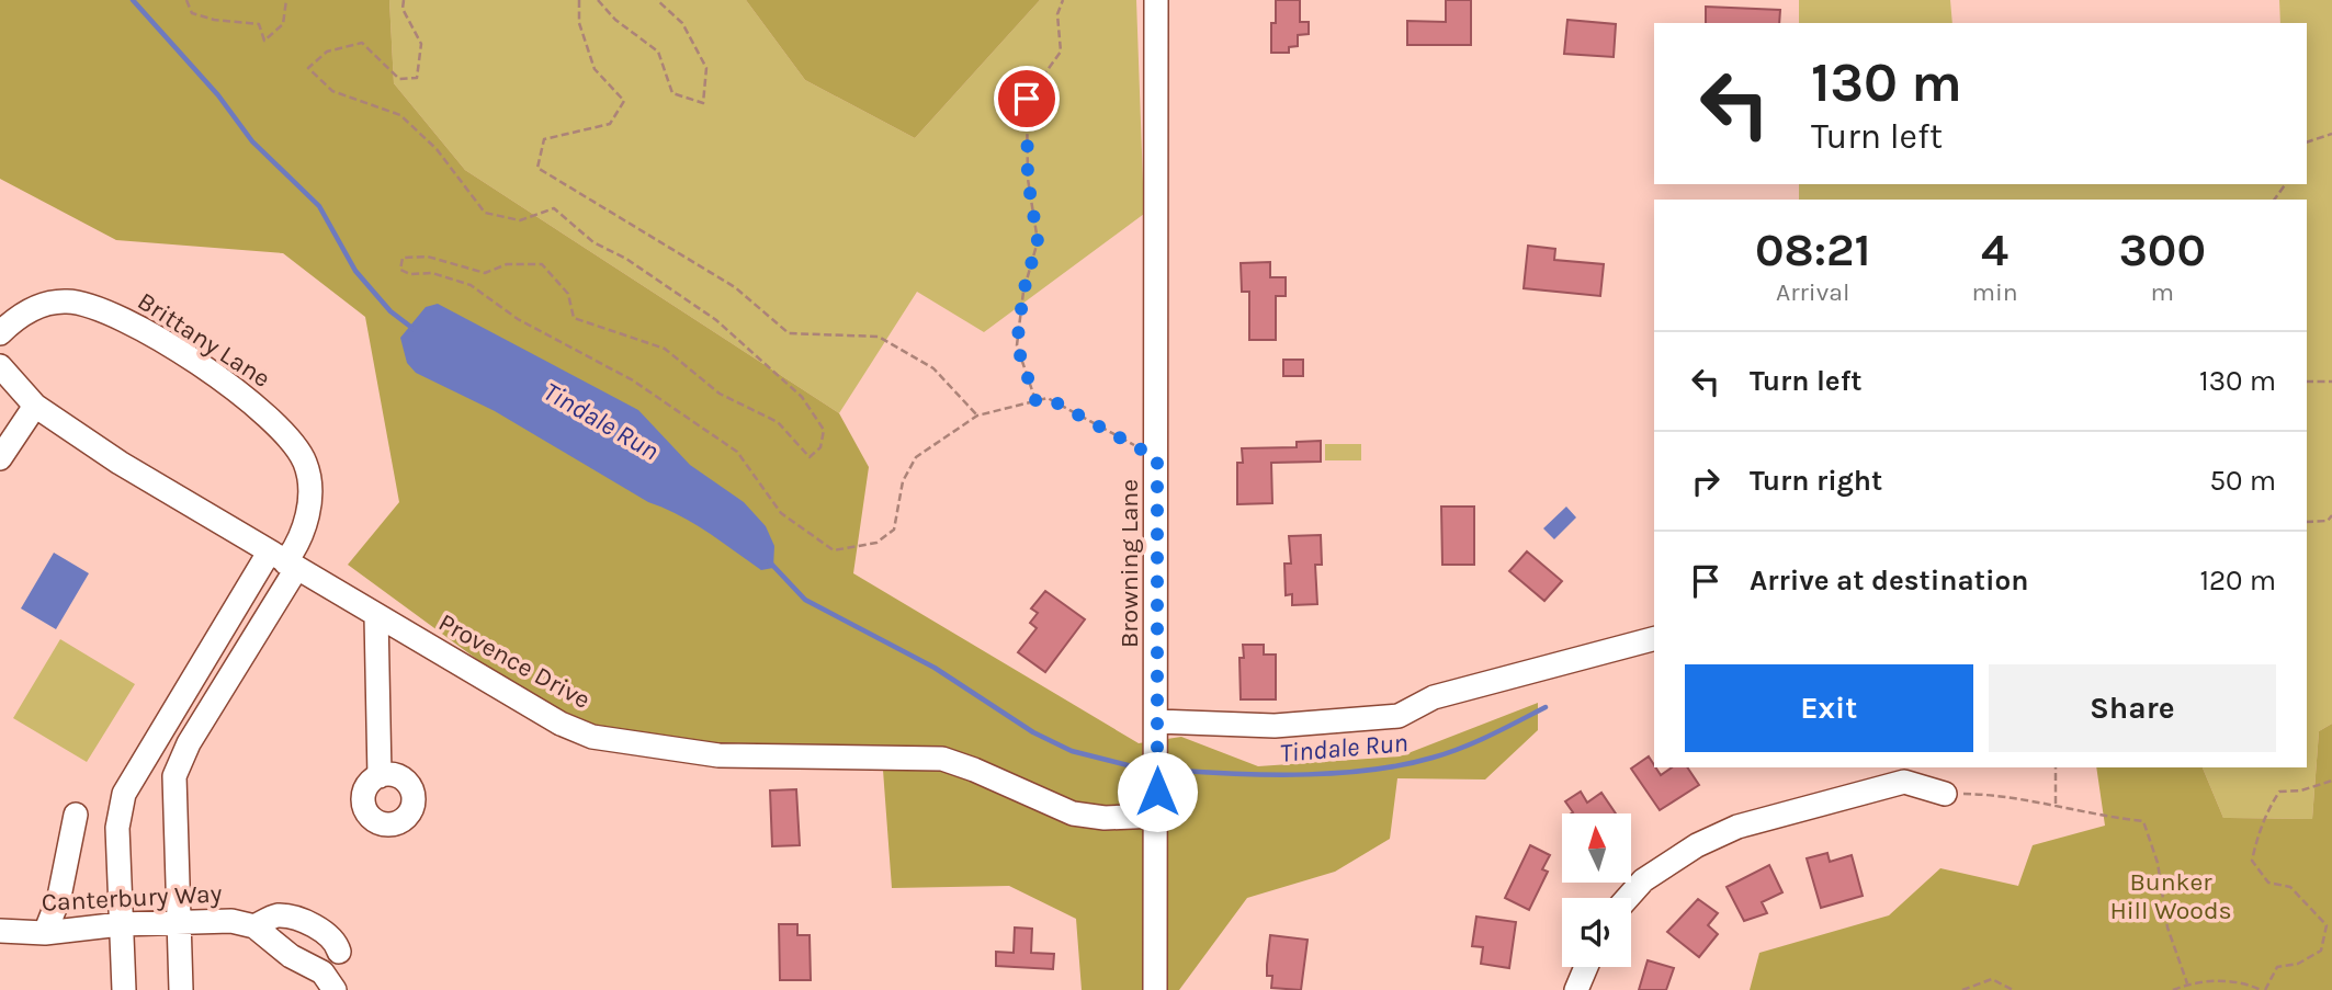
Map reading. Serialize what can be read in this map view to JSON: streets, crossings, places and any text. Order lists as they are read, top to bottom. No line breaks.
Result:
{"streets":{"street":["Brittany Lane","Browning Lane","Provence Drive","Canterbury Way"]},"crossings":[["Brittany Lane","Provence Drive"],["Browning Lane","Provence Drive"]],"water":["Tindale Run"],"parks":["Bunker Hill Woods"],"north":"top","page":{"turn":["130 m","Turn left"],"eta":["08:21","Arrival","4","min","300","m"],"list":[{"name":"Turn left","value":"130 m"},{"name":"Turn right","value":"50 m"},{"name":"Arrive at destination","value":"120 m"}],"buttons":["Exit","Share"]}}
